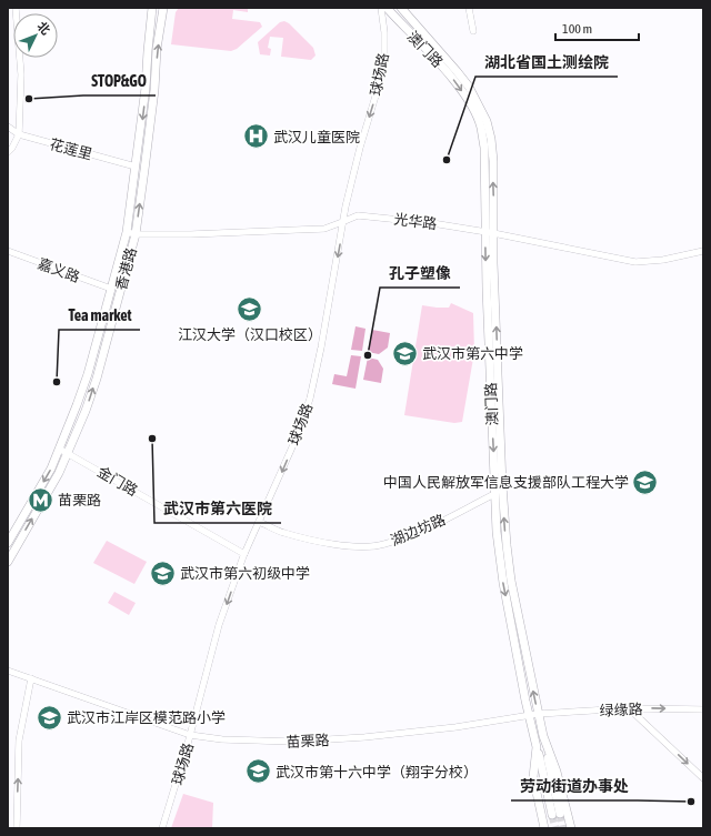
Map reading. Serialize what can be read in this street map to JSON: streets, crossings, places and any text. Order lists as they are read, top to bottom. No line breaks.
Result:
{"streets":{"main road":["澳门路","香港路"],"street":["球场路","花莲里","光华路","嘉义路","金门路","湖边坊路","绿缘路","苗栗路"]},"crossings":[["澳门路","光华路"],["澳门路","湖边坊路"],["澳门路","绿缘路"],["澳门路","苗栗路"],["球场路","光华路"],["球场路","金门路"],["球场路","湖边坊路"],["球场路","苗栗路"],["花莲里","香港路"],["光华路","香港路"],["香港路","嘉义路"],["香港路","金门路"],["绿缘路","苗栗路"]],"one_way":["球场路","绿缘路"],"places":{"other":["STOP&GO","湖北省国土测绘院","孔子塑像","Tea market","武汉市第六医院","劳动街道办事处"],"hospital":["武汉儿童医院"],"school or university":["江汉大学（汉口校区）","武汉市第六中学","中国人民解放军信息支援部队工程大学","武汉市第六初级中学","武汉市江岸区模范路小学","武汉市第十六中学（翔宇分校）"],"metro station":["苗栗路"]},"scale_bar":"100 m","north":"top right"}
